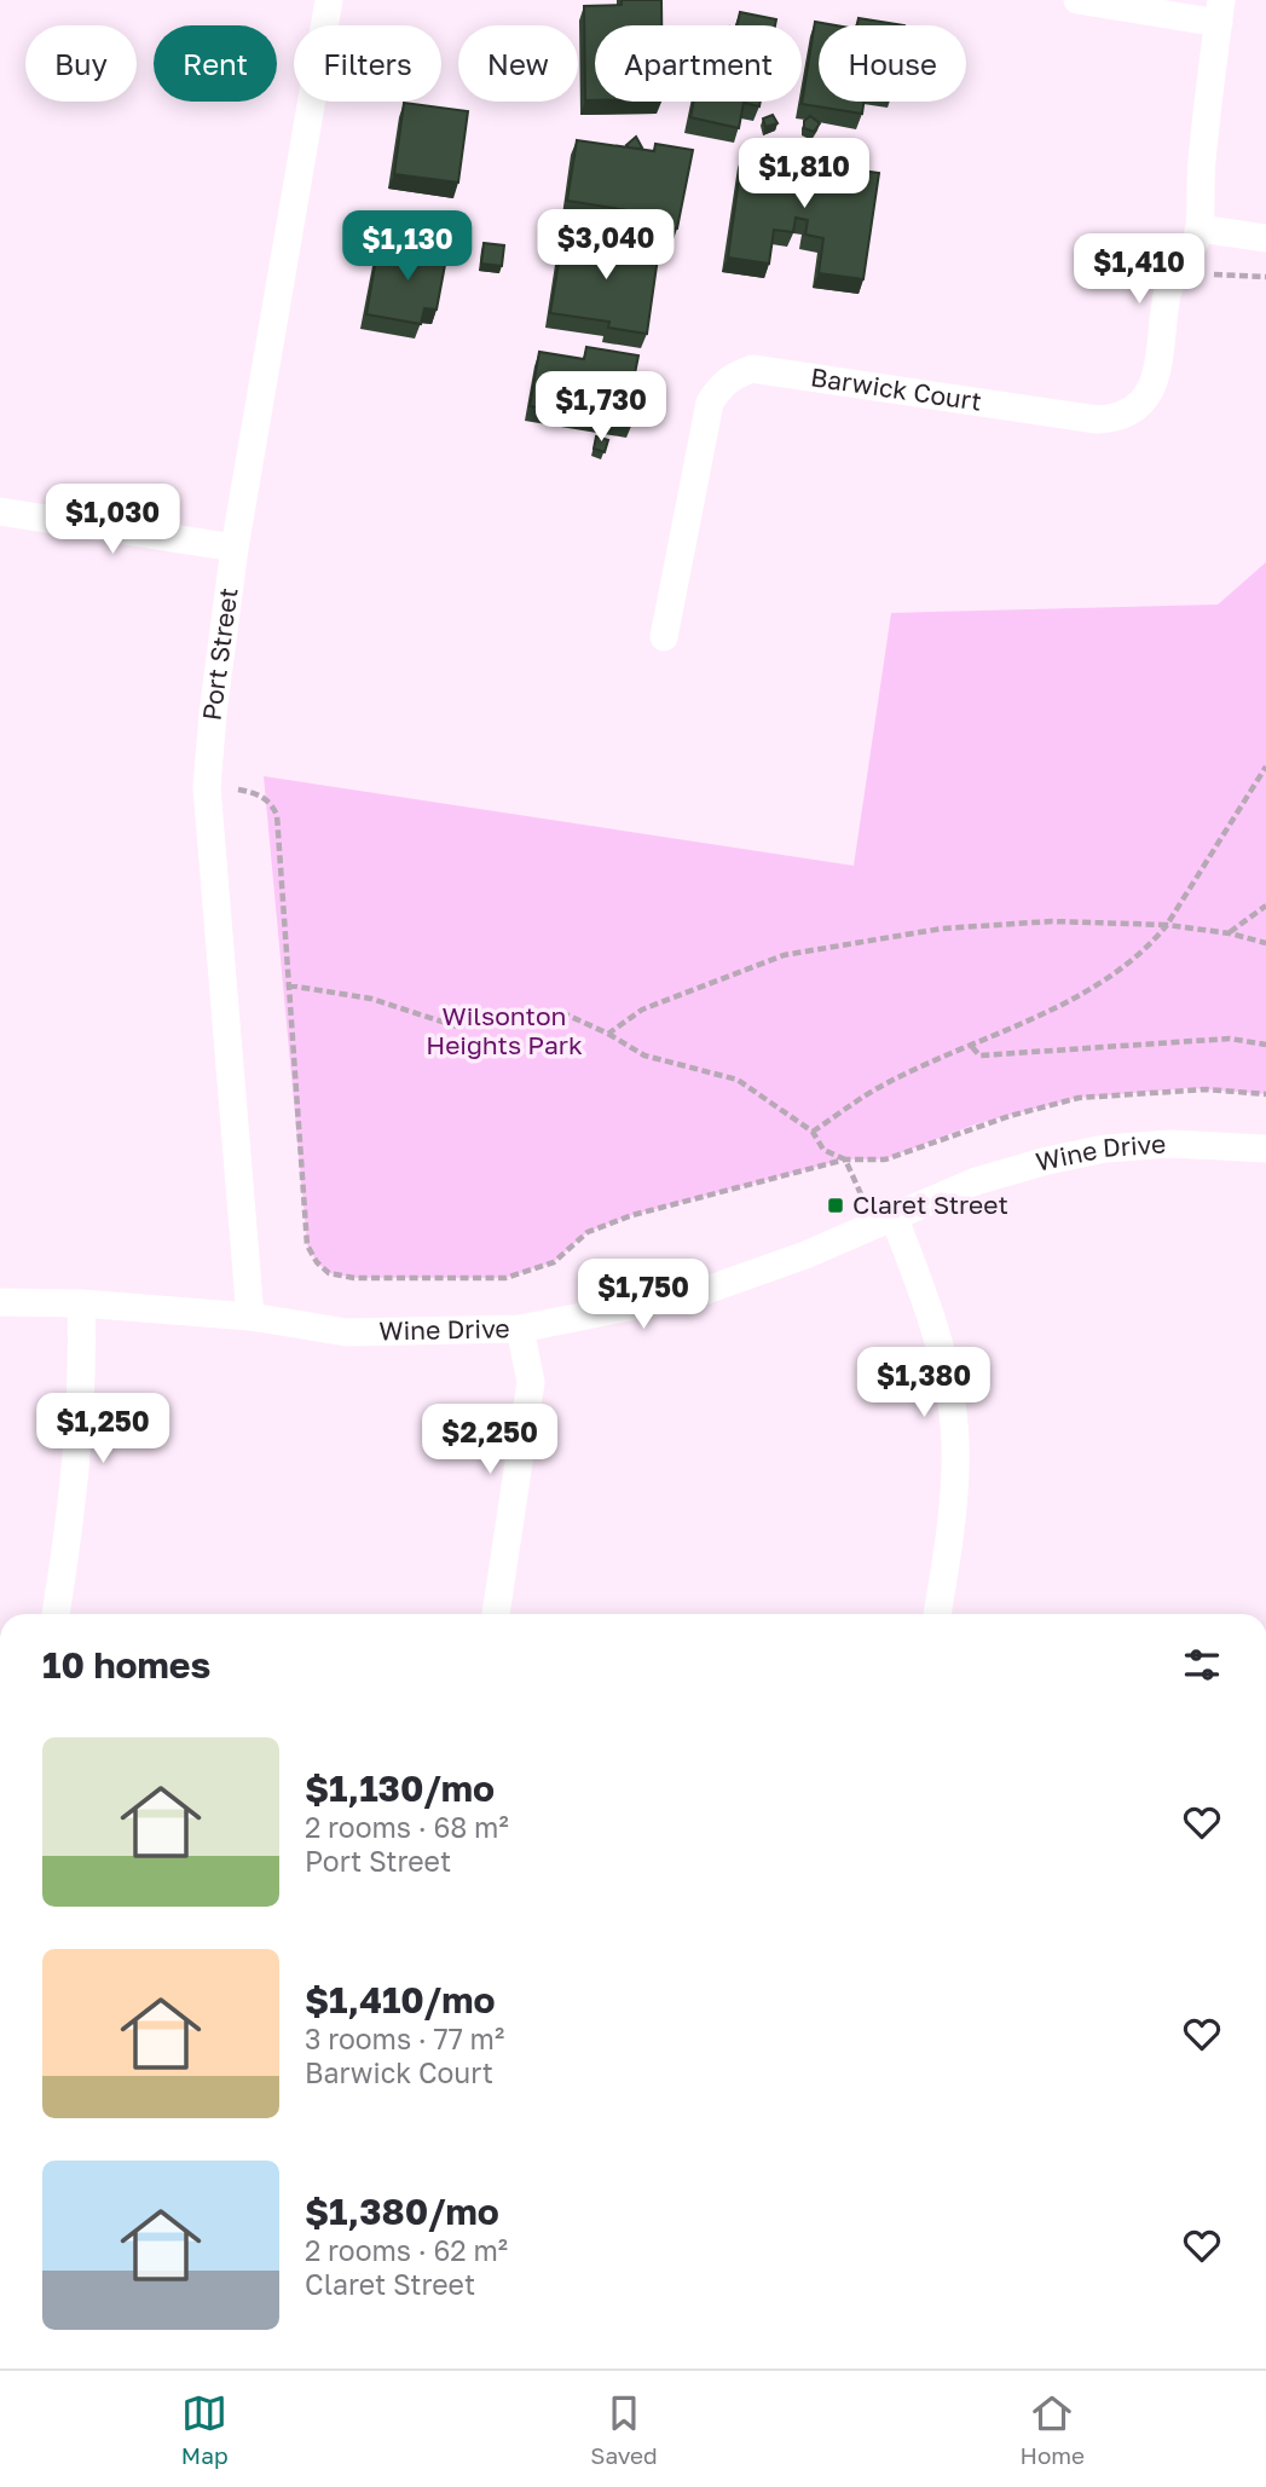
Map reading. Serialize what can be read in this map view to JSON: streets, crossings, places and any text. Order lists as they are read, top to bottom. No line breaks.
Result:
{"streets":{"street":["Barwick Court","Port Street","Wine Drive"]},"crossings":[["Port Street","Wine Drive"]],"parks":["Wilsonton Heights Park"],"places":{"transit":["Claret Street"]},"page":{"chip":["Buy","Rent","Filters","New","Apartment","House"],"price":["$1,810","$3,040","$1,130","$1,410","$1,730","$1,030","$1,750","$1,380","$1,250","$2,250"],"heading":"10 homes","list":[{"name":"$1,130/mo","note":"2 rooms · 68 m² · Port Street"},{"name":"$1,410/mo","note":"3 rooms · 77 m² · Barwick Court"},{"name":"$1,380/mo","note":"2 rooms · 62 m² · Claret Street"}],"tabs":["Map","Saved","Home"]}}
